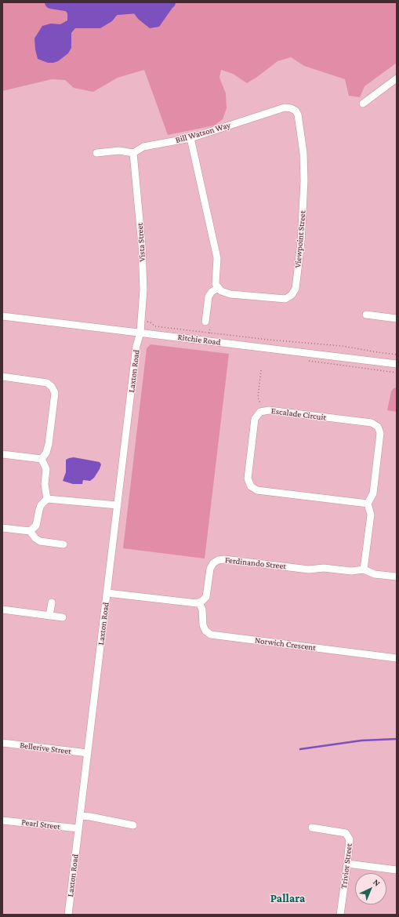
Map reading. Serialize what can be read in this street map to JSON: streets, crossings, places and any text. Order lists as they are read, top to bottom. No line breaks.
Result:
{"streets":{"street":["Bill Watson Way","Viewpoint Street","Vista Street","Ritchie Road","Laxton Road","Escalade Circuit","Ferdinando Street","Norwich Crescent","Bellerive Street","Pearl Street","Trivior Street"]},"crossings":[["Bill Watson Way","Viewpoint Street"],["Bill Watson Way","Vista Street"],["Vista Street","Ritchie Road"],["Vista Street","Laxton Road"],["Ritchie Road","Laxton Road"],["Laxton Road","Bellerive Street"],["Laxton Road","Pearl Street"],["Escalade Circuit","Ferdinando Street"],["Ferdinando Street","Norwich Crescent"]],"districts":["Pallara"],"north":"top right"}
